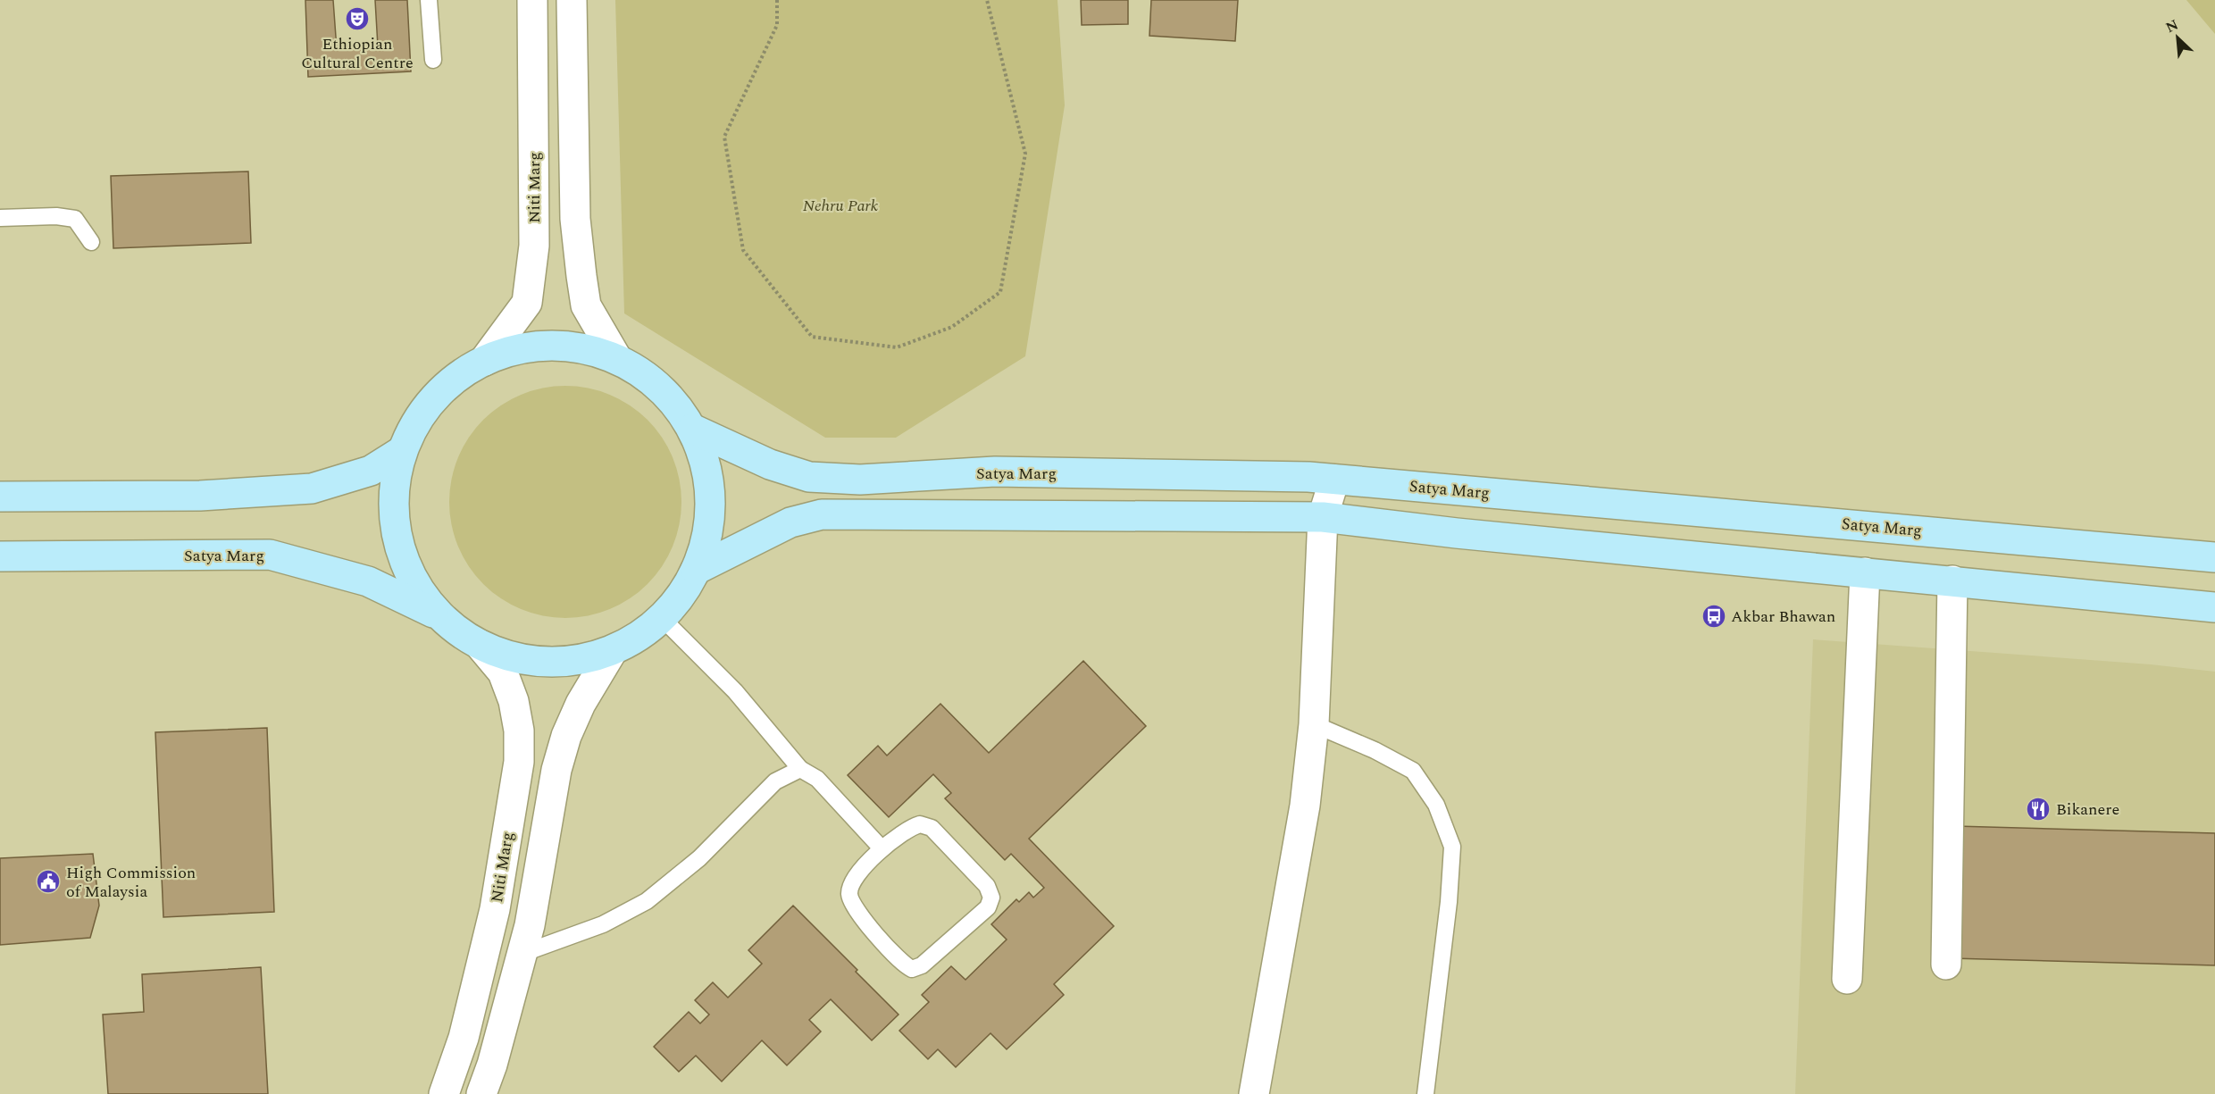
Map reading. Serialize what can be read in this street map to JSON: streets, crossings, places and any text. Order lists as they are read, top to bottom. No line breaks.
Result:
{"streets":{"main road":["Satya Marg"],"street":["Niti Marg"]},"parks":["Nehru Park"],"places":{"theatre":["Ethiopian Cultural Centre"],"bus stop":["Akbar Bhawan"],"restaurant":["Bikanere"],"public building":["High Commission of Malaysia"]},"north":"top left"}
